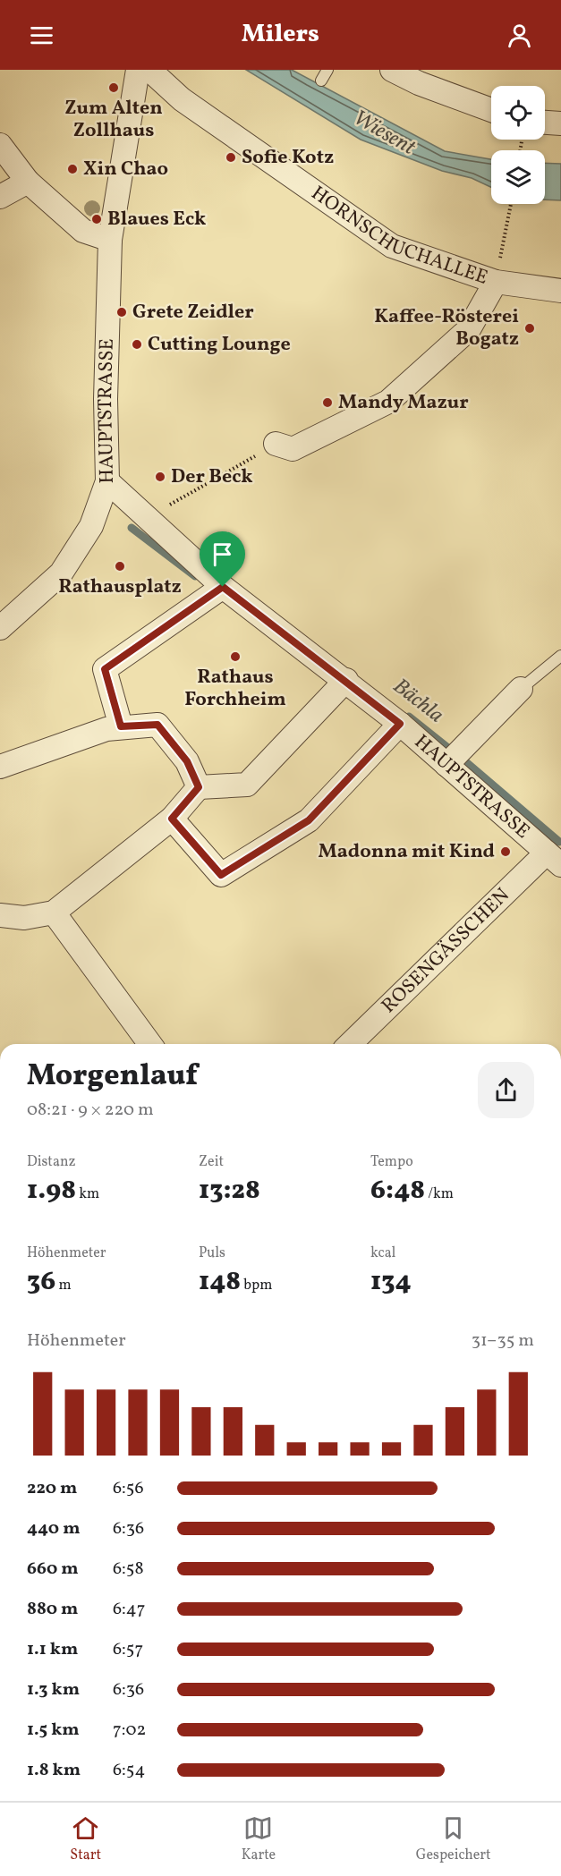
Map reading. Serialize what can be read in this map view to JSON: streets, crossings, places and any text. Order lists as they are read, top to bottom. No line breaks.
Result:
{"streets":{"street":["HORNSCHUCHALLEE","HAUPTSTRASSE","ROSENGÄSSCHEN"]},"crossings":[["HAUPTSTRASSE","ROSENGÄSSCHEN"]],"water":["Wiesent","Bächla"],"places":["Zum Alten Zollhaus","Sofie Kotz","Xin Chao","Blaues Eck","Grete Zeidler","Kaffee-Rösterei Bogatz","Cutting Lounge","Mandy Mazur","Der Beck","Rathausplatz","Rathaus Forchheim","Madonna mit Kind"],"page":{"header":"Milers","heading":["Morgenlauf","08:21 · 9 × 220 m"],"stats":[["Distanz","1.98 km"],["Zeit","13:28"],["Tempo","6:48 /km"],["Höhenmeter","36 m"],["Puls","148 bpm"],["kcal","134"]],"chart":["Höhenmeter","31–35 m"],"list":[{"name":"220 m","note":"6:56"},{"name":"440 m","note":"6:36"},{"name":"660 m","note":"6:58"},{"name":"880 m","note":"6:47"},{"name":"1.1 km","note":"6:57"},{"name":"1.3 km","note":"6:36"},{"name":"1.5 km","note":"7:02"},{"name":"1.8 km","note":"6:54"}],"tabs":["Start","Karte","Gespeichert"]}}
